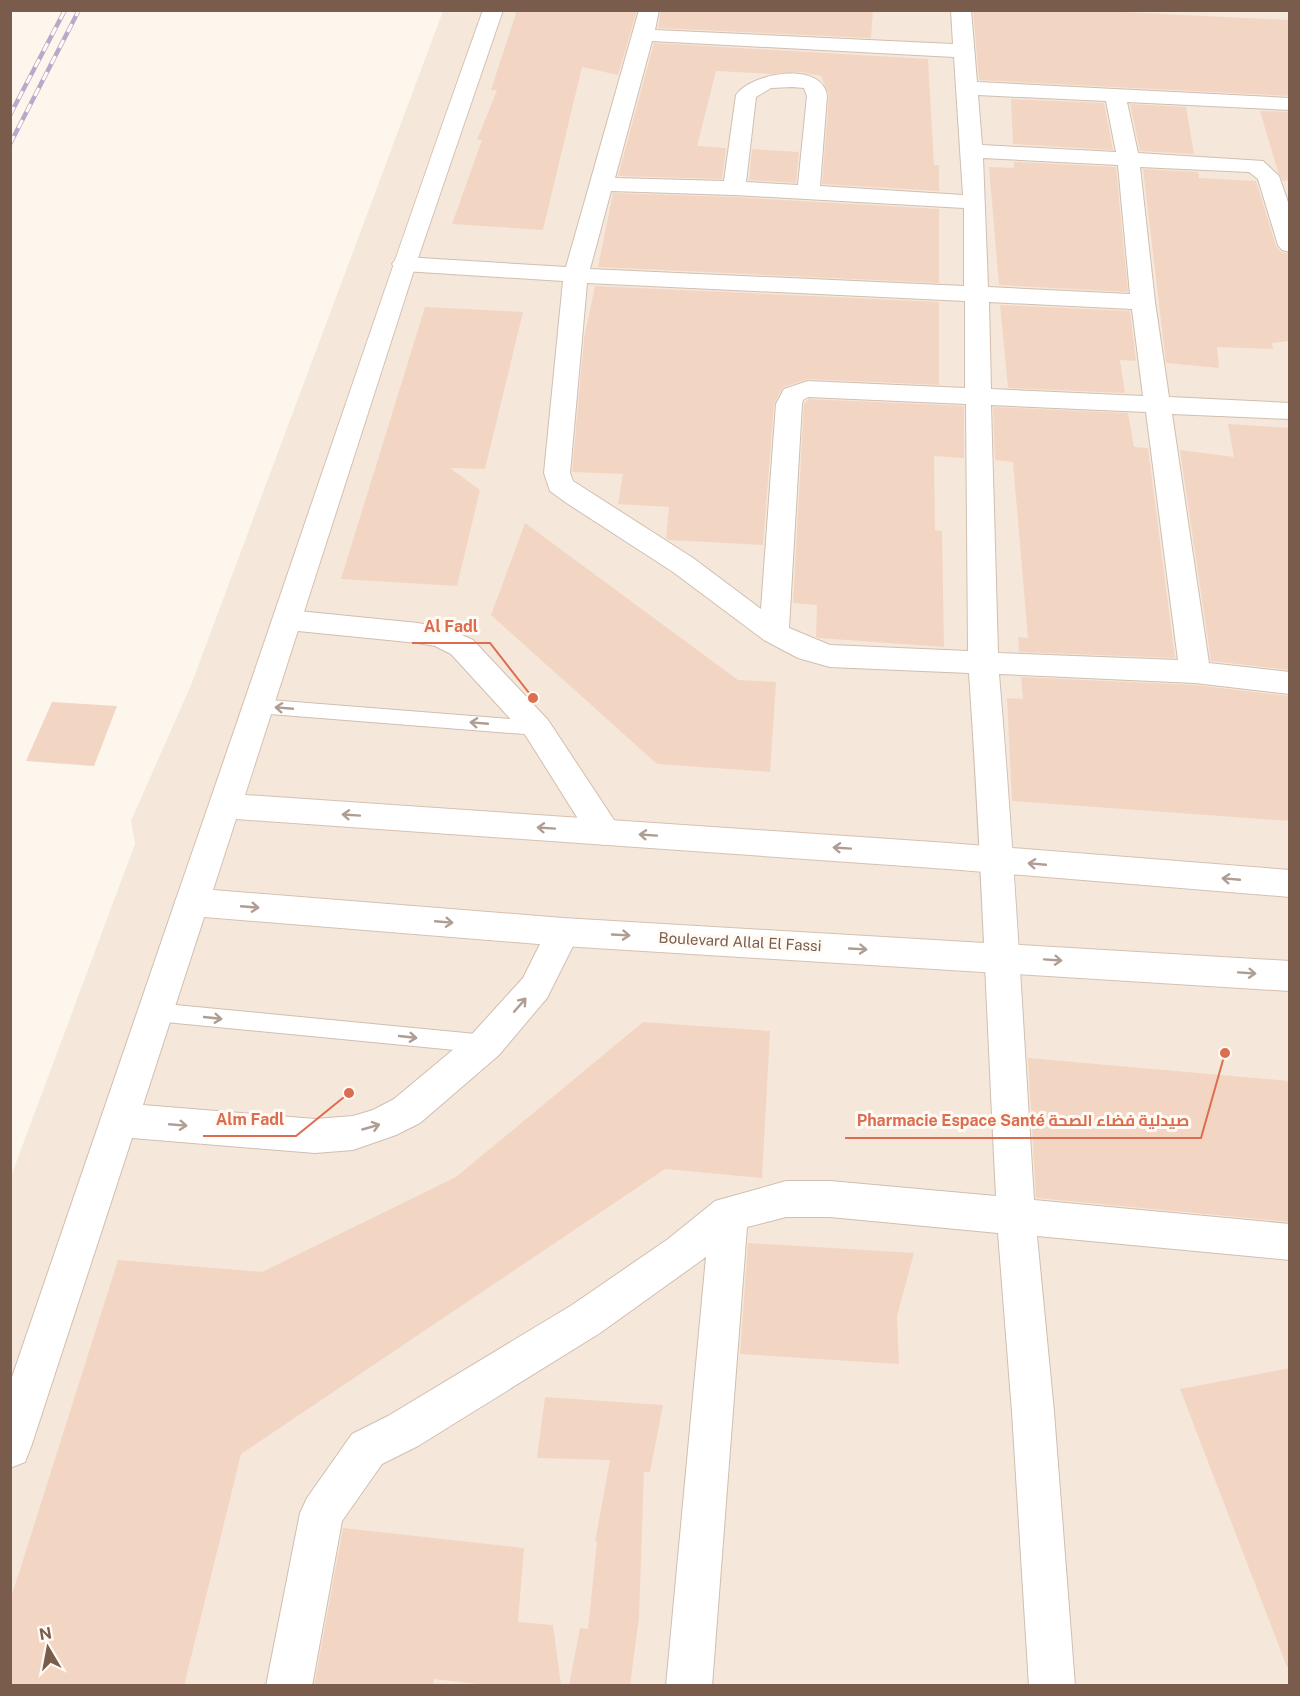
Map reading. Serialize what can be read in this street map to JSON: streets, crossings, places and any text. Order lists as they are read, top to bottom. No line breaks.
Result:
{"streets":{"street":["Boulevard Allal El Fassi"]},"places":["Al Fadl","Pharmacie Espace Santé صيدلية فضاء الصحة","Alm Fadl"],"north":"top"}
